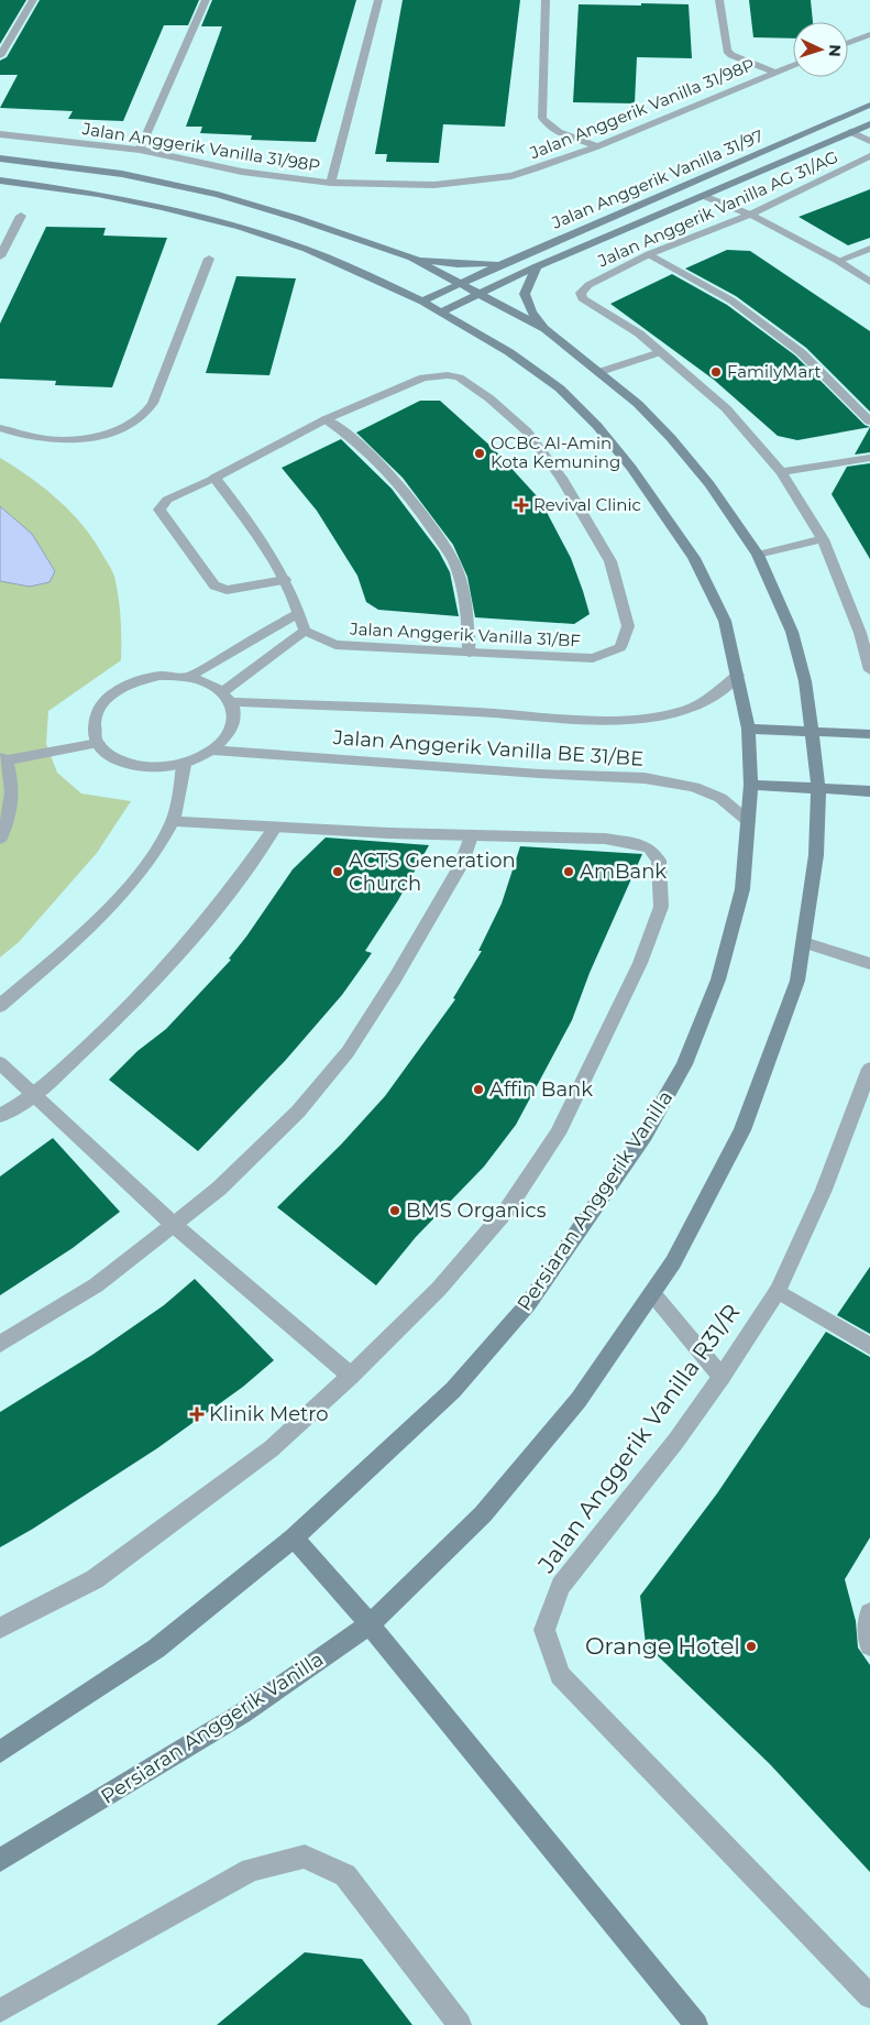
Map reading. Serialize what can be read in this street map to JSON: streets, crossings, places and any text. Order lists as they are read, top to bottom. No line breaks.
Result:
{"streets":{"main road":["Jalan Anggerik Vanilla 31/97","Persiaran Anggerik Vanilla"],"street":["Jalan Anggerik Vanilla 31/98P","Jalan Anggerik Vanilla AG 31/AG","Jalan Anggerik Vanilla 31/BF","Jalan Anggerik Vanilla BE 31/BE","Jalan Anggerik Vanilla R31/R"]},"crossings":[["Jalan Anggerik Vanilla 31/97","Persiaran Anggerik Vanilla"],["Jalan Anggerik Vanilla BE 31/BE","Persiaran Anggerik Vanilla"]],"places":{"other":["FamilyMart","OCBC Al-Amin Kota Kemuning","ACTS Generation Church","AmBank","Affin Bank","BMS Organics","Orange Hotel"],"health":["Revival Clinic","Klinik Metro"]},"north":"right"}
